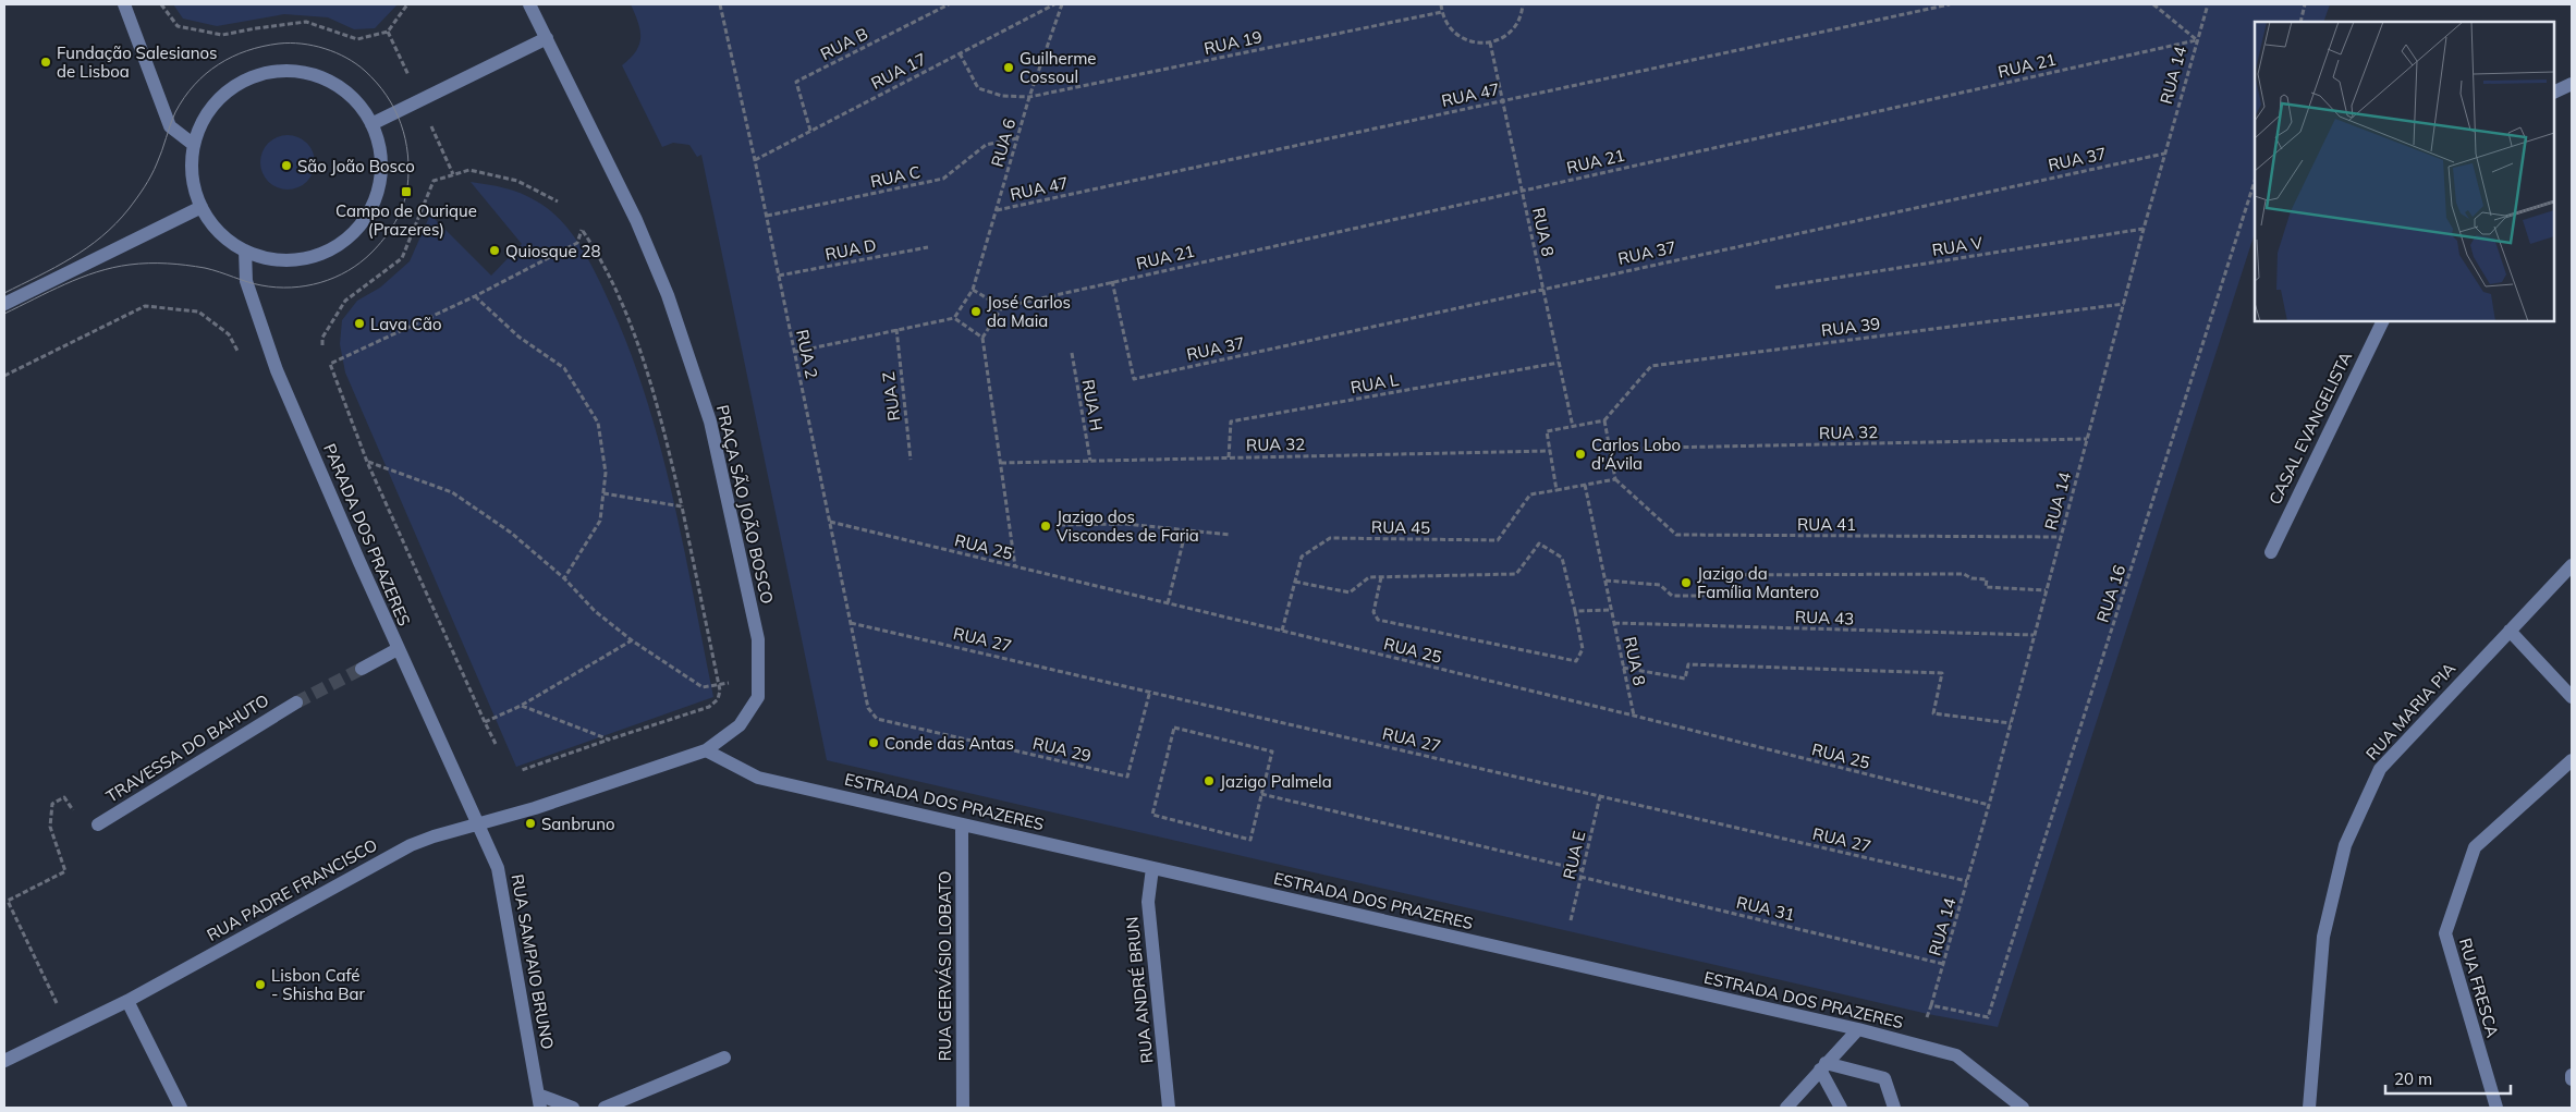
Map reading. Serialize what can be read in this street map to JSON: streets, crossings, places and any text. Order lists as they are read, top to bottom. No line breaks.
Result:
{"streets":{"street":["CASAL EVANGELISTA","PRAÇA SÃO JOÃO BOSCO","PARADA DOS PRAZERES","RUA MARIA PIA","TRAVESSA DO BAHUTO","ESTRADA DOS PRAZERES","RUA PADRE FRANCISCO","RUA SAMPAIO BRUNO","RUA GERVÁSIO LOBATO","RUA FRESCA","RUA ANDRÉ BRUN"],"path":["RUA 19","RUA B","RUA 21","RUA 17","RUA 14","RUA 47","RUA 6","RUA 37","RUA C","RUA 8","RUA V","RUA D","RUA 39","RUA 2","RUA L","RUA Z","RUA H","RUA 32","RUA 41","RUA 45","RUA 25","RUA 16","RUA 43","RUA 27","RUA 29","RUA E","RUA 31"]},"crossings":[["RUA 19","RUA 17"],["RUA 19","RUA 6"],["RUA B","RUA 17"],["RUA 21","RUA 14"],["RUA 21","RUA 37"],["RUA 21","RUA 8"],["RUA 17","RUA 2"],["RUA 14","RUA 37"],["RUA 14","RUA V"],["RUA 14","RUA 39"],["RUA 14","RUA 32"],["RUA 14","RUA 41"],["RUA 14","RUA 25"],["RUA 14","RUA 16"],["RUA 14","RUA 43"],["RUA 14","RUA 27"],["RUA 14","RUA 31"],["RUA 47","RUA 6"],["RUA 47","RUA 8"],["RUA 6","RUA C"],["RUA 37","RUA 8"],["RUA C","RUA 2"],["RUA 8","RUA L"],["RUA 8","RUA 25"],["RUA 8","RUA 43"],["RUA D","RUA 2"],["RUA 2","RUA 25"],["RUA 2","RUA 27"],["RUA 2","RUA 29"],["RUA L","RUA 32"],["RUA H","RUA 32"],["PRAÇA SÃO JOÃO BOSCO","PARADA DOS PRAZERES"],["PRAÇA SÃO JOÃO BOSCO","ESTRADA DOS PRAZERES"],["PRAÇA SÃO JOÃO BOSCO","RUA PADRE FRANCISCO"],["PRAÇA SÃO JOÃO BOSCO","RUA SAMPAIO BRUNO"],["RUA 45","RUA 25"],["PARADA DOS PRAZERES","RUA PADRE FRANCISCO"],["PARADA DOS PRAZERES","RUA SAMPAIO BRUNO"],["RUA 27","RUA 29"],["RUA 27","RUA E"],["ESTRADA DOS PRAZERES","RUA GERVÁSIO LOBATO"],["ESTRADA DOS PRAZERES","RUA ANDRÉ BRUN"],["RUA E","RUA 31"],["RUA PADRE FRANCISCO","RUA SAMPAIO BRUNO"]],"places":{"other":["Fundação Salesianos de Lisboa","Guilherme Cossoul","São João Bosco","Quiosque 28","José Carlos da Maia","Lava Cão","Carlos Lobo d'Ávila","Jazigo dos Viscondes de Faria","Jazigo da Família Mantero","Conde das Antas","Jazigo Palmela","Sanbruno","Lisbon Café - Shisha Bar"],"transit":["Campo de Ourique (Prazeres)"]},"scale_bar":"20 m"}
